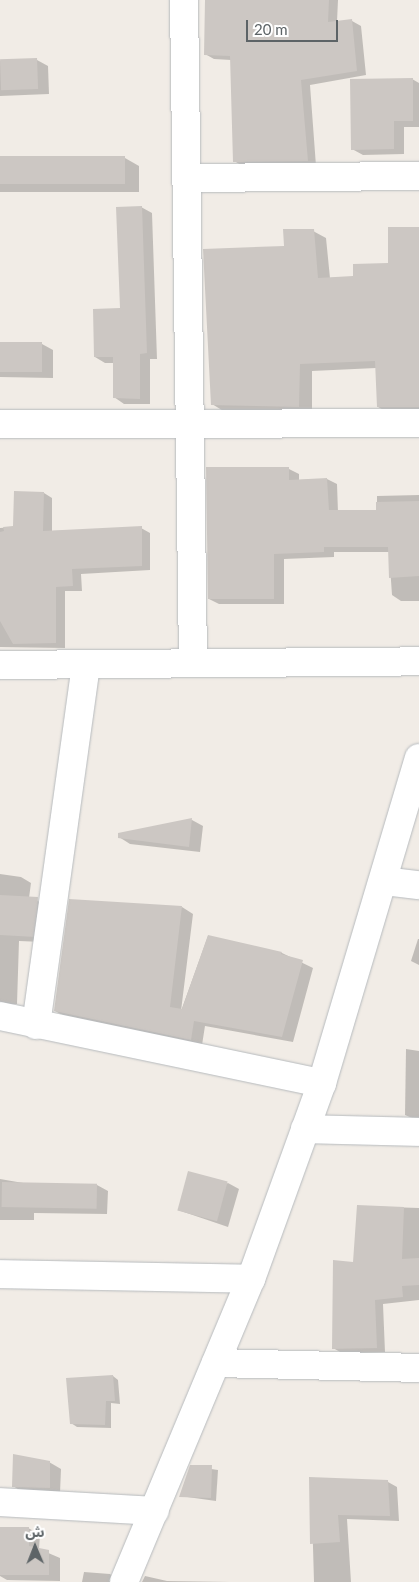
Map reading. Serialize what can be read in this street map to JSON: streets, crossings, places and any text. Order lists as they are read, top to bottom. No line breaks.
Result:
{"scale_bar":"20 m","north":"top"}
